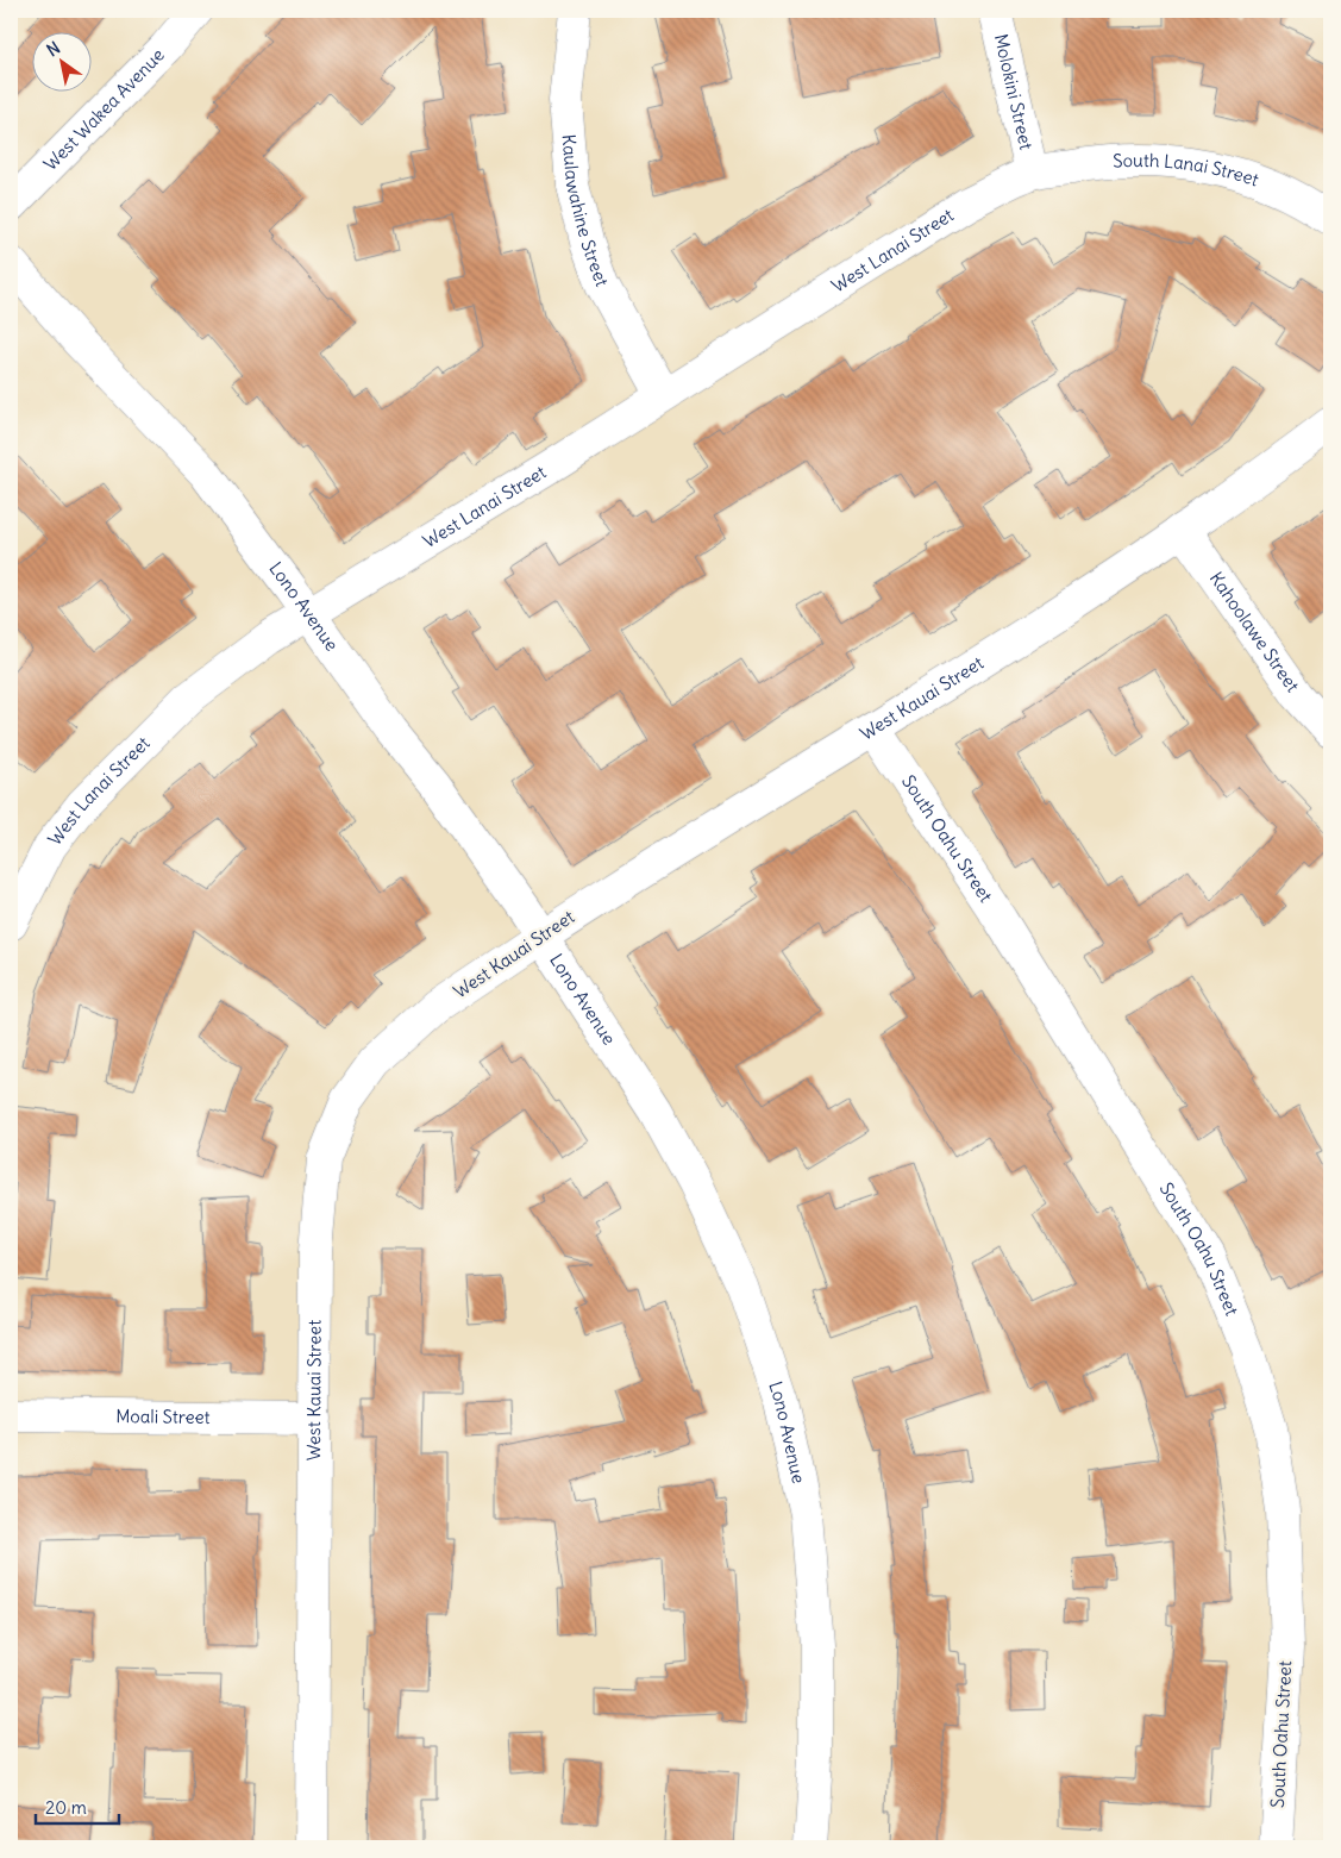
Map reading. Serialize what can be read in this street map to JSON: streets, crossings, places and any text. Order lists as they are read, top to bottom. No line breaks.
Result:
{"streets":{"street":["Molokini Street","West Wakea Avenue","South Lanai Street","Kaulawahine Street","West Lanai Street","Lono Avenue","Kahoolawe Street","West Kauai Street","South Oahu Street","Moali Street"]},"crossings":[["Molokini Street","South Lanai Street"],["Molokini Street","West Lanai Street"],["South Lanai Street","West Lanai Street"],["Kaulawahine Street","West Lanai Street"],["West Lanai Street","Lono Avenue"],["Lono Avenue","West Kauai Street"],["Kahoolawe Street","West Kauai Street"],["West Kauai Street","South Oahu Street"],["West Kauai Street","Moali Street"]],"scale_bar":"20 m","north":"top left"}
